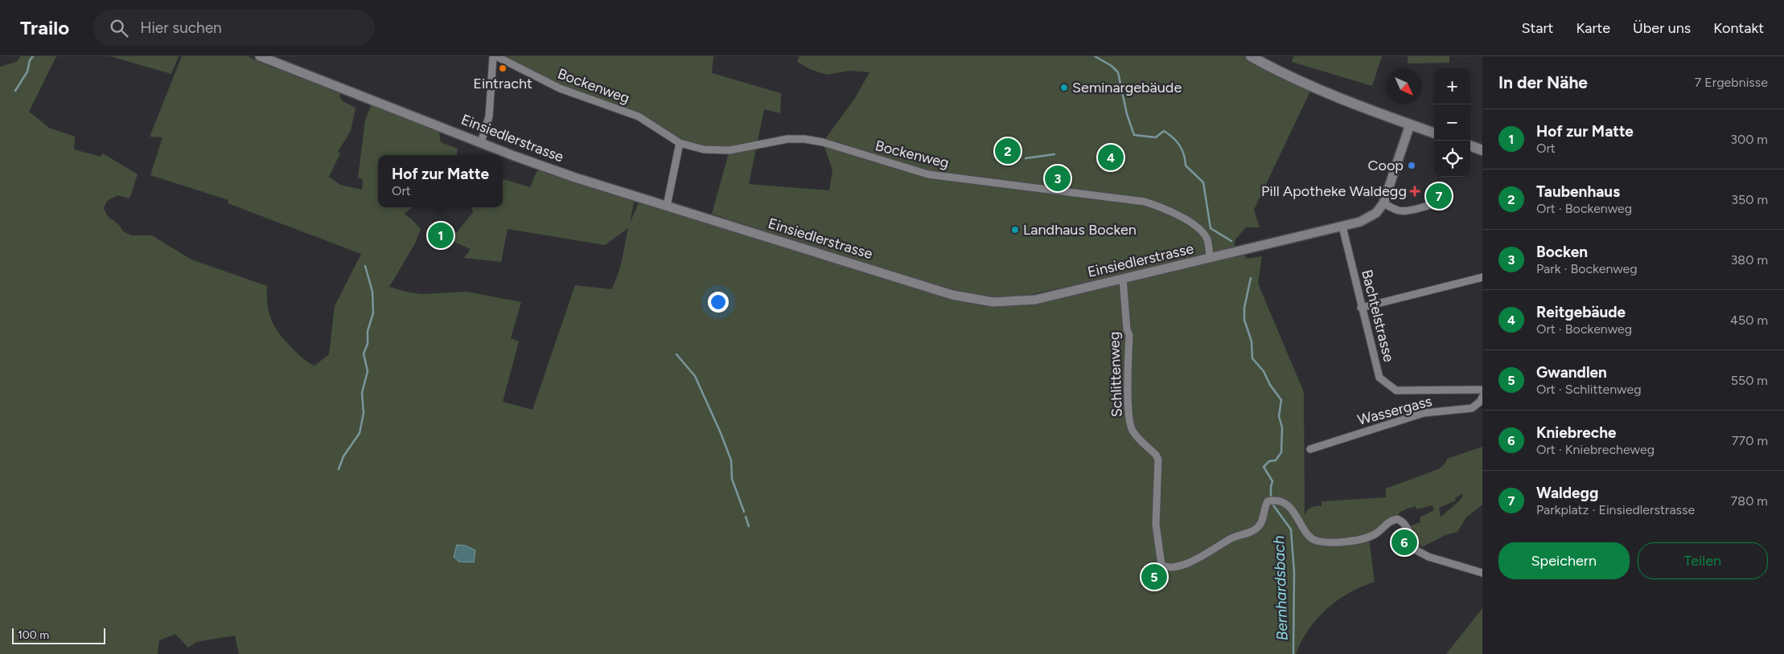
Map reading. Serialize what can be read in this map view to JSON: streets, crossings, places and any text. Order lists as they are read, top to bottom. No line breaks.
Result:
{"streets":{"street":["Bockenweg","Einsiedlerstrasse","Bachtelstrasse","Schlittenweg","Wassergass"]},"crossings":[["Bockenweg","Einsiedlerstrasse"],["Einsiedlerstrasse","Bachtelstrasse"],["Einsiedlerstrasse","Schlittenweg"]],"water":["Bernhardsbach"],"places":{"other":["Eintracht","Seminargebäude","Coop","Landhaus Bocken"],"health":["Pill Apotheke Waldegg"]},"scale_bar":"100 m","north":"bottom right","page":{"header":"Trailo","search":"Hier suchen","nav":["Start","Karte","Über uns","Kontakt"],"heading":["In der Nähe","7 Ergebnisse"],"map_buttons":["+","−"],"list":[{"mark":"1","name":"Hof zur Matte","note":"Ort","value":"300 m"},{"mark":"2","name":"Taubenhaus","note":"Ort · Bockenweg","value":"350 m"},{"mark":"3","name":"Bocken","note":"Park · Bockenweg","value":"380 m"},{"mark":"4","name":"Reitgebäude","note":"Ort · Bockenweg","value":"450 m"},{"mark":"5","name":"Gwandlen","note":"Ort · Schlittenweg","value":"550 m"},{"mark":"6","name":"Kniebreche","note":"Ort · Kniebrecheweg","value":"770 m"},{"mark":"7","name":"Waldegg","note":"Parkplatz · Einsiedlerstrasse","value":"780 m"}],"pins":["2","4","3","7","1","6","5"],"popup":["Hof zur Matte","Ort"],"buttons":["Speichern","Teilen"],"scale":"100 m"}}
